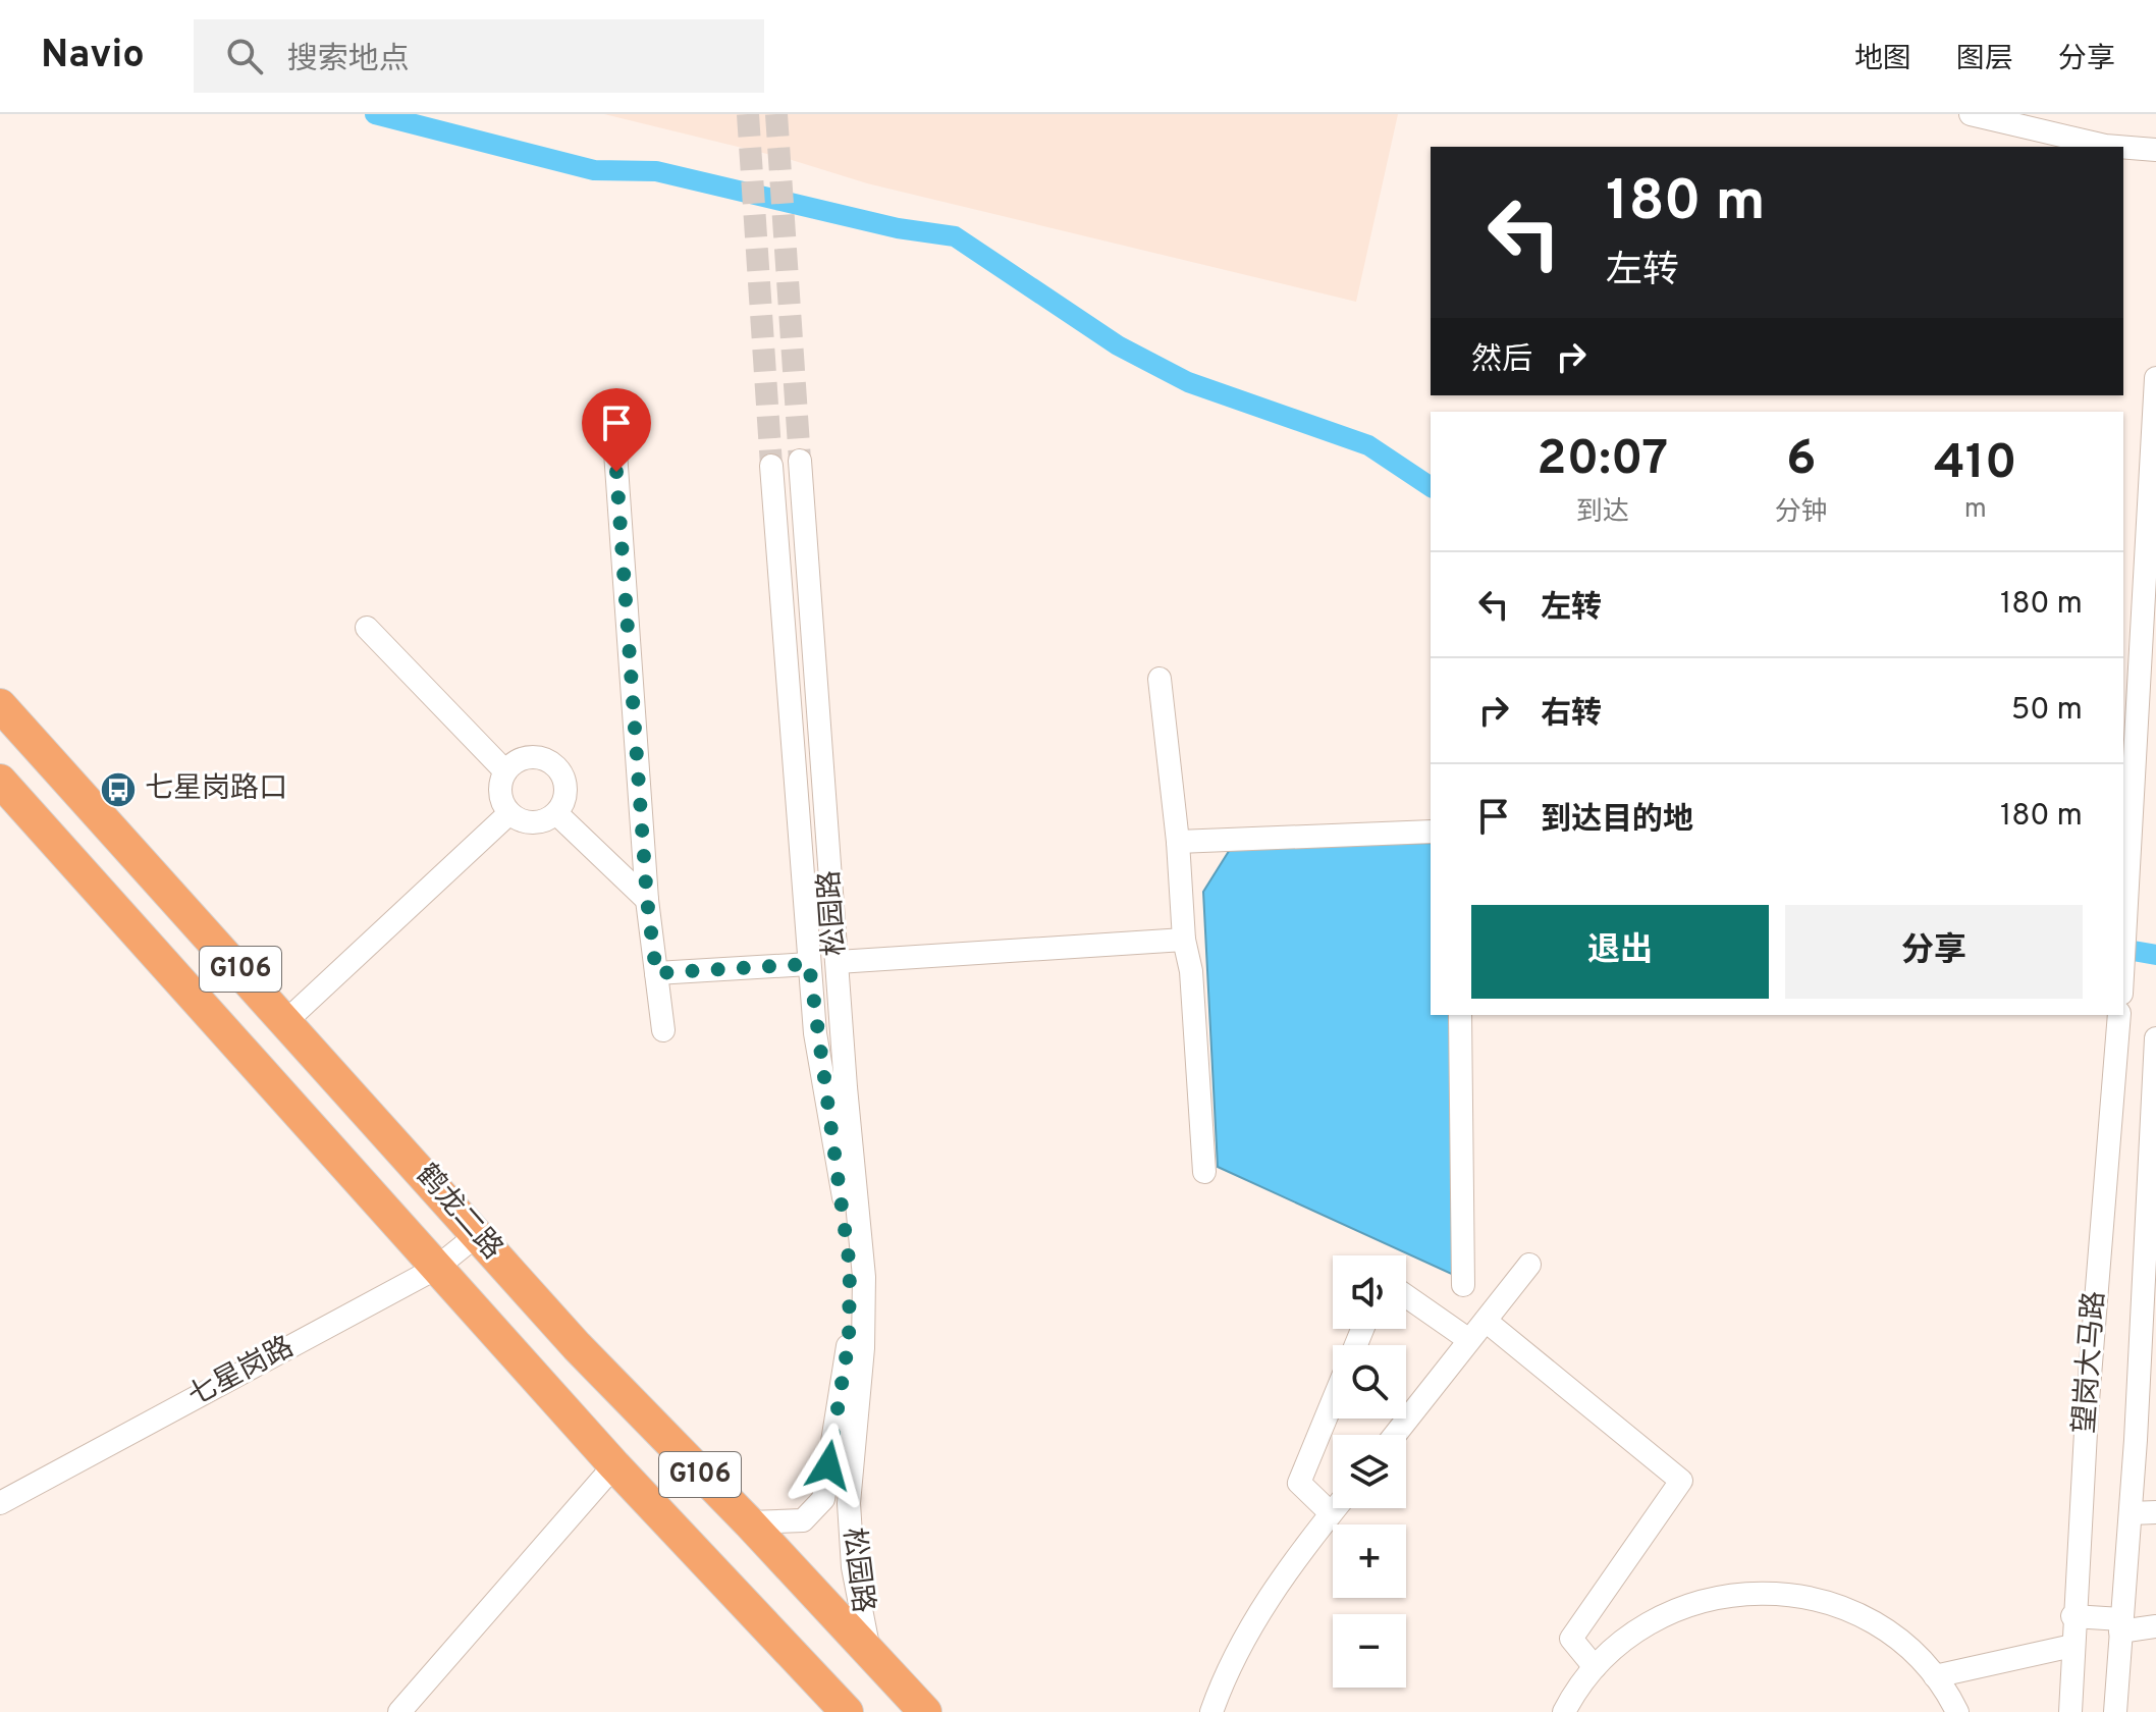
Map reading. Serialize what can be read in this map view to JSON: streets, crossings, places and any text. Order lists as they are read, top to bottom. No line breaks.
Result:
{"streets":{"highway":["G106","鹤龙二路"],"street":["松园路","望岗大马路","七星岗路"]},"crossings":[["松园路","鹤龙二路"],["鹤龙二路","七星岗路"]],"places":{"bus stop":["七星岗路口"]},"page":{"header":"Navio","search":"搜索地点","nav":["地图","图层","分享"],"turn":["180 m","左转"],"then":"然后","eta":["20:07","到达","6","分钟","410","m"],"list":[{"name":"左转","value":"180 m"},{"name":"右转","value":"50 m"},{"name":"到达目的地","value":"180 m"}],"buttons":["退出","分享"],"map_buttons":["+","−"]}}
